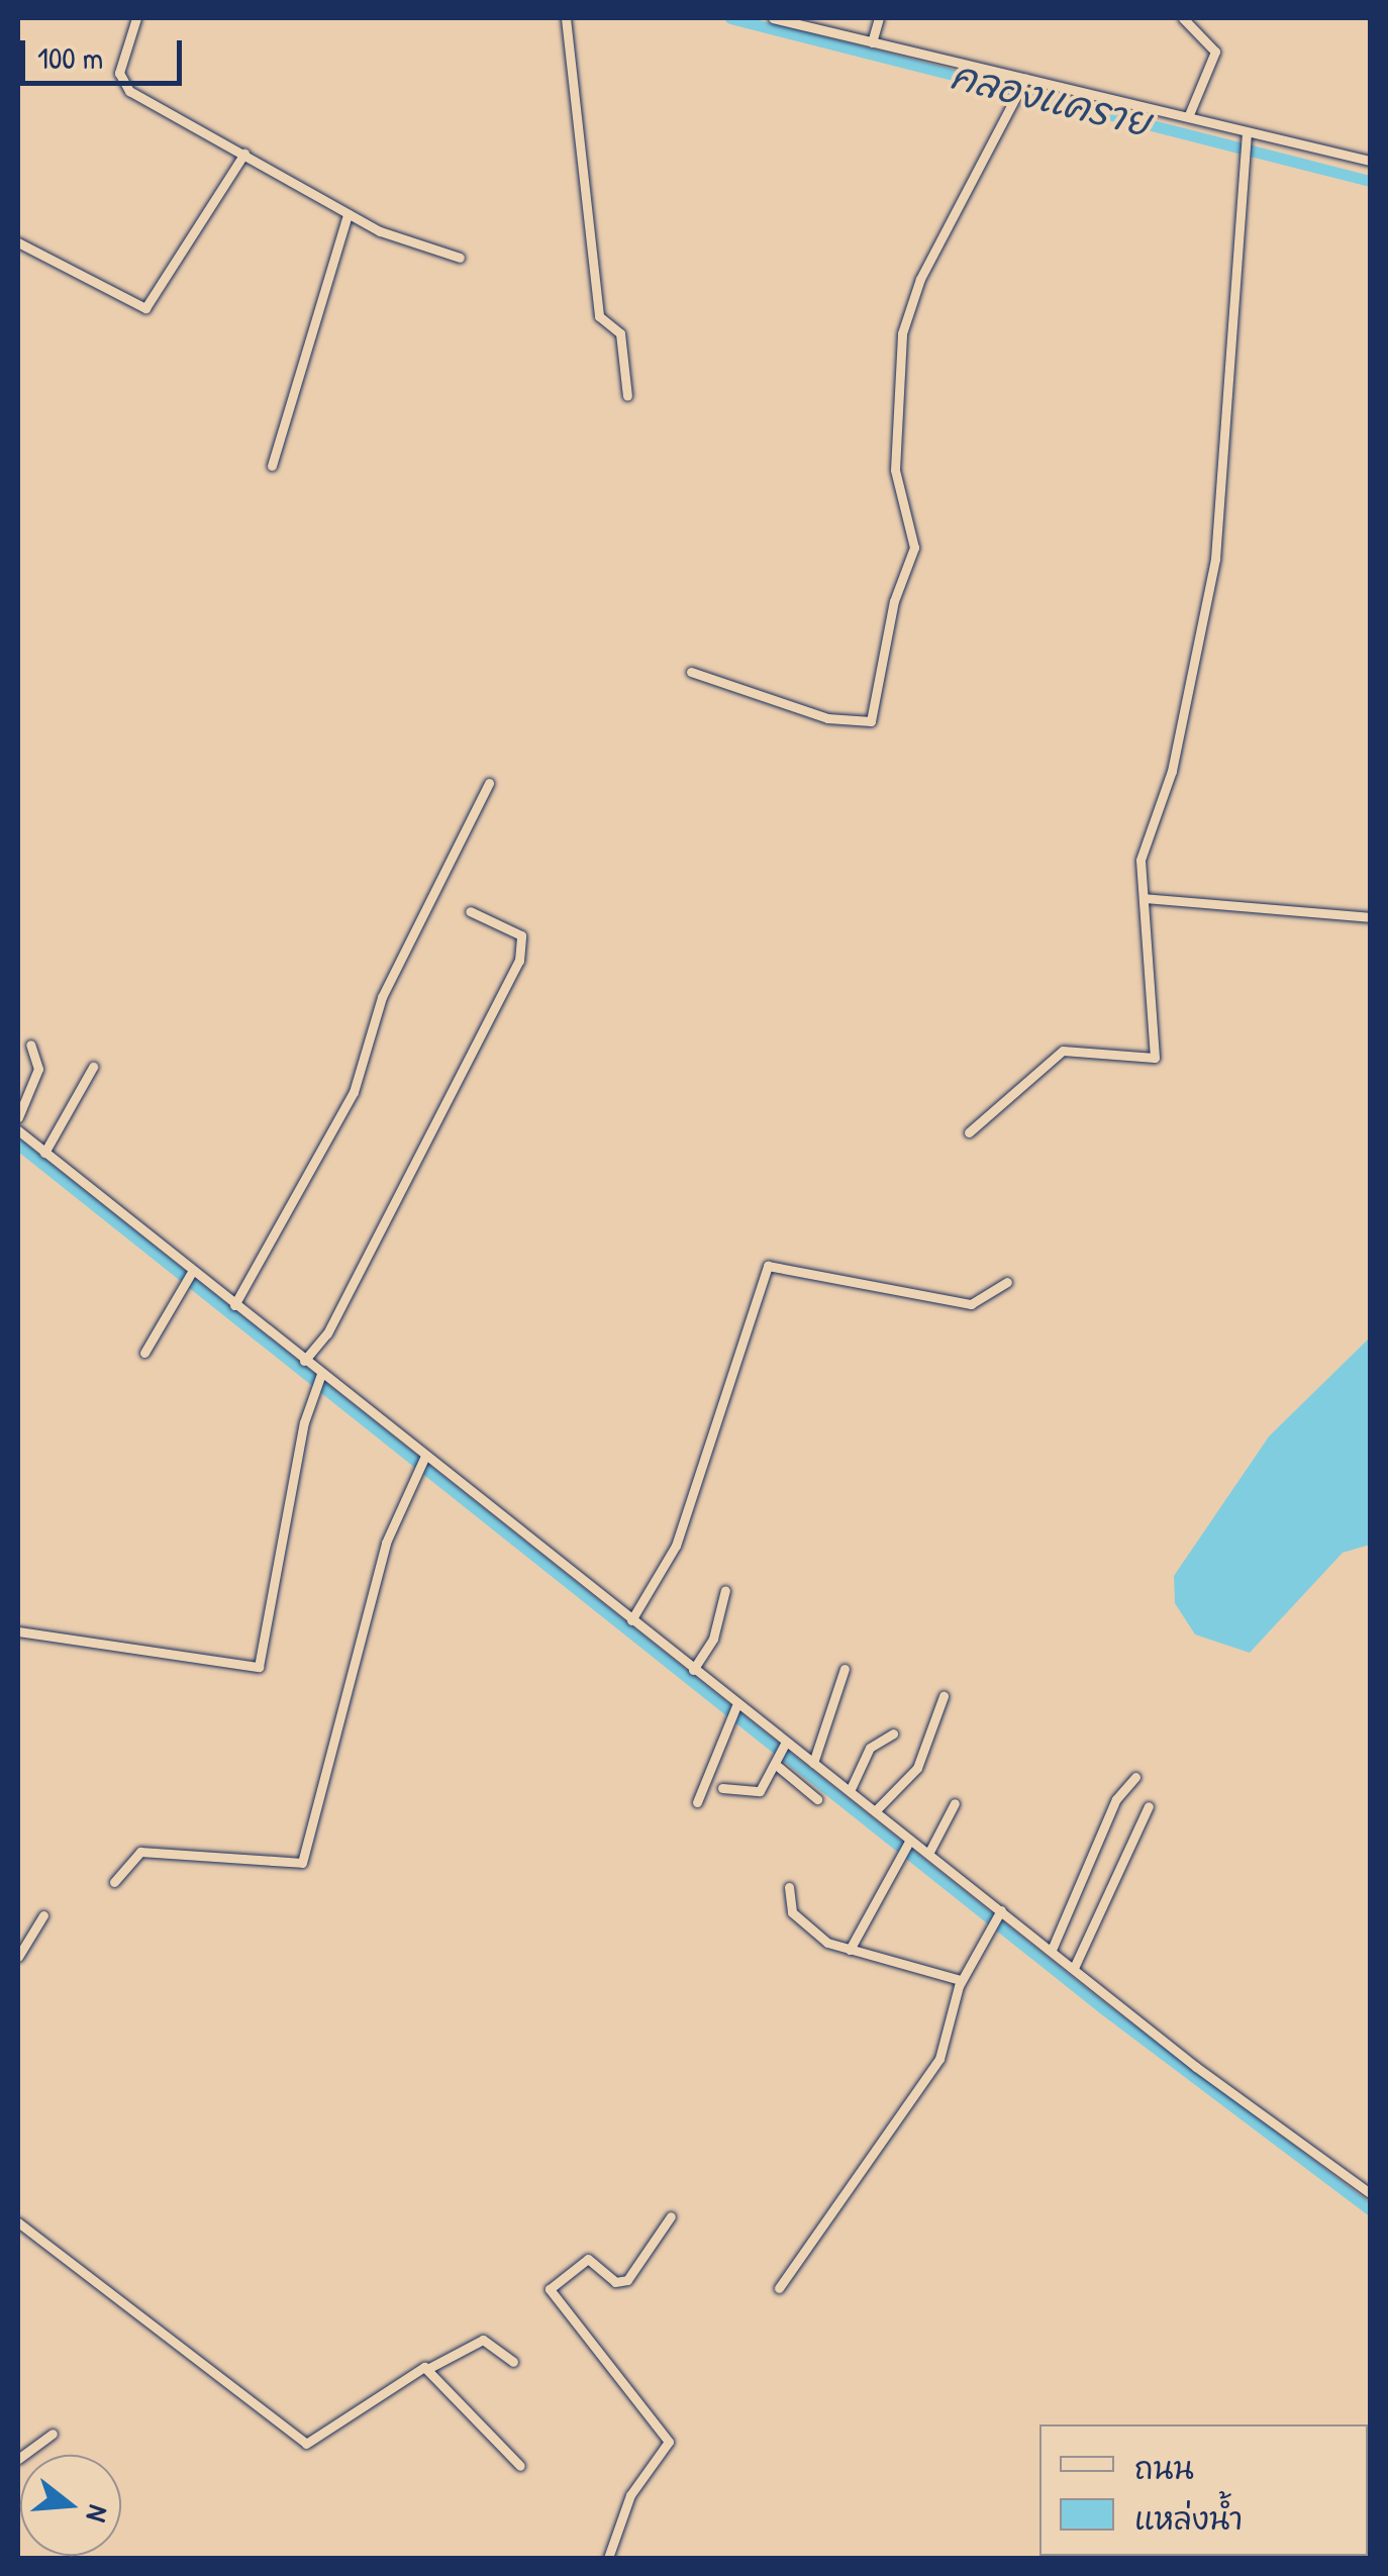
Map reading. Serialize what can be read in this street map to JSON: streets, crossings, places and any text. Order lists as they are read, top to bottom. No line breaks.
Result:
{"water":["คลองเเคราย"],"legend":["ถนน","แหล่งน้ำ"],"scale_bar":"100 m","north":"right"}
